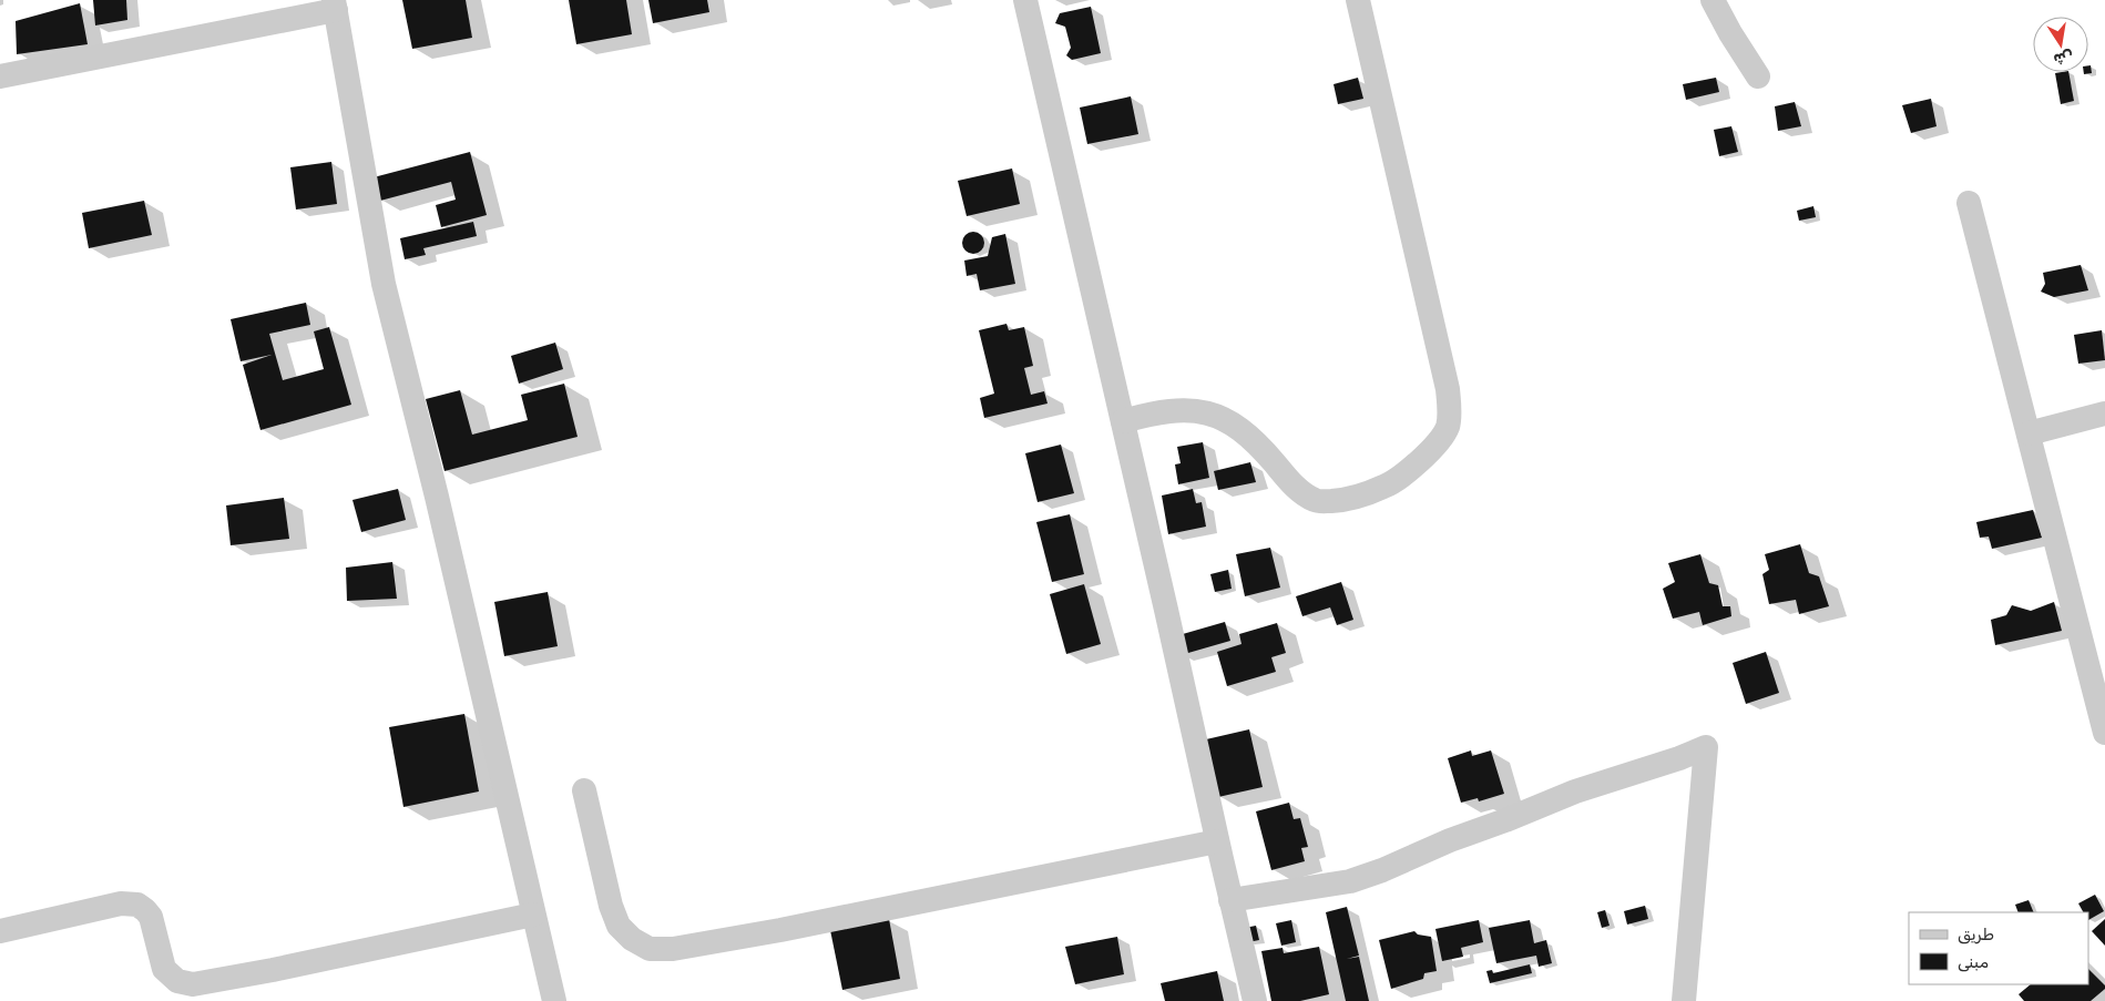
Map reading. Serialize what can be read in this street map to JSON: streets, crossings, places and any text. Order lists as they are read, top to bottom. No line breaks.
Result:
{"legend":["طريق","مبنى"],"north":"bottom"}
